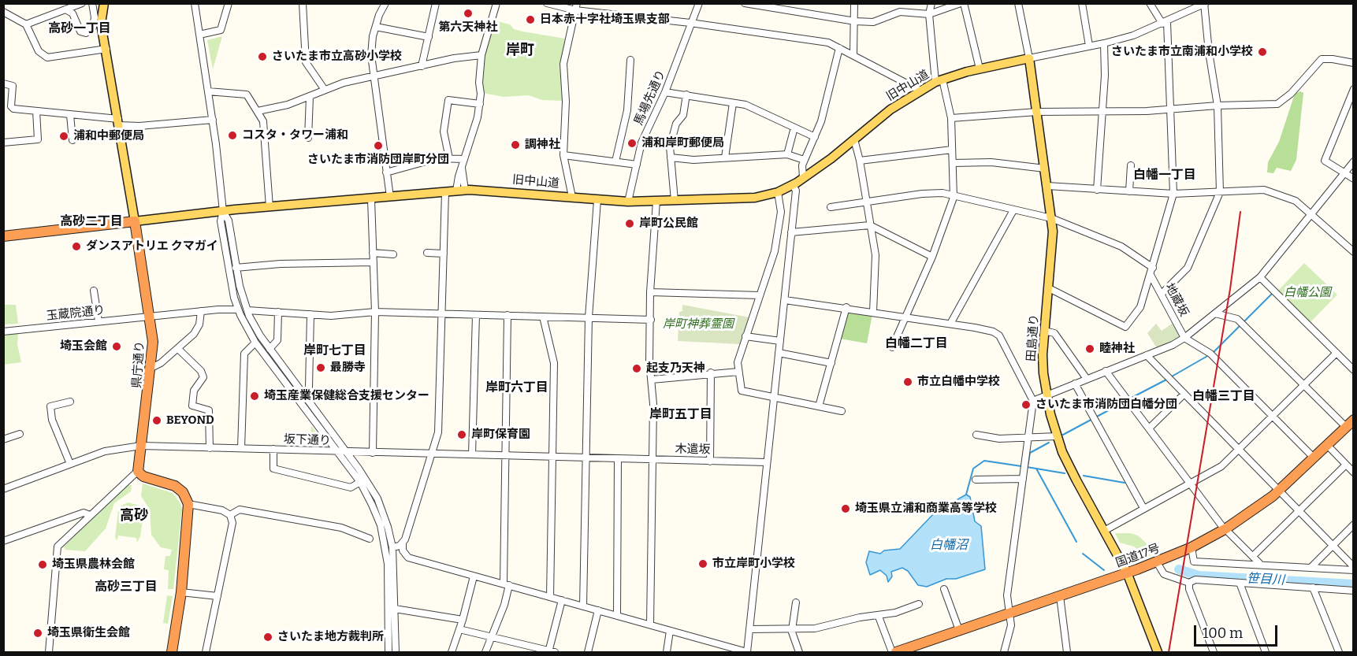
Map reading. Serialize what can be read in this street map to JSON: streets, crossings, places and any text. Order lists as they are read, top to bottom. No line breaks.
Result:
{"streets":{"highway":["旧中山道","県庁通り","国道17号"],"main road":["田島通り"],"street":["馬場先通り","地蔵坂","玉蔵院通り","坂下通り","木遣坂"]},"crossings":[["旧中山道","馬場先通り"],["旧中山道","田島通り"],["旧中山道","県庁通り"],["玉蔵院通り","県庁通り"],["田島通り","国道17号"],["県庁通り","坂下通り"],["坂下通り","木遣坂"]],"districts":["高砂一丁目","岸町","白幡一丁目","高砂二丁目","白幡二丁目","岸町七丁目","岸町六丁目","白幡三丁目","岸町五丁目","高砂","高砂三丁目"],"water":["白幡沼","笹目川"],"parks":["白幡公園","岸町神葬霊園"],"places":["第六天神社","日本赤十字社埼玉県支部","さいたま市立南浦和小学校","さいたま市立高砂小学校","コスタ・タワー浦和","浦和中郵便局","浦和岸町郵便局","調神社","さいたま市消防団岸町分団","岸町公民館","ダンスアトリエ クマガイ","埼玉会館","睦神社","最勝寺","起支乃天神","市立白幡中学校","埼玉産業保健総合支援センター","さいたま市消防団白幡分団","BEYOND","岸町保育園","埼玉県立浦和商業高等学校","市立岸町小学校","埼玉県農林会館","埼玉県衛生会館","さいたま地方裁判所"],"scale_bar":"100 m"}
